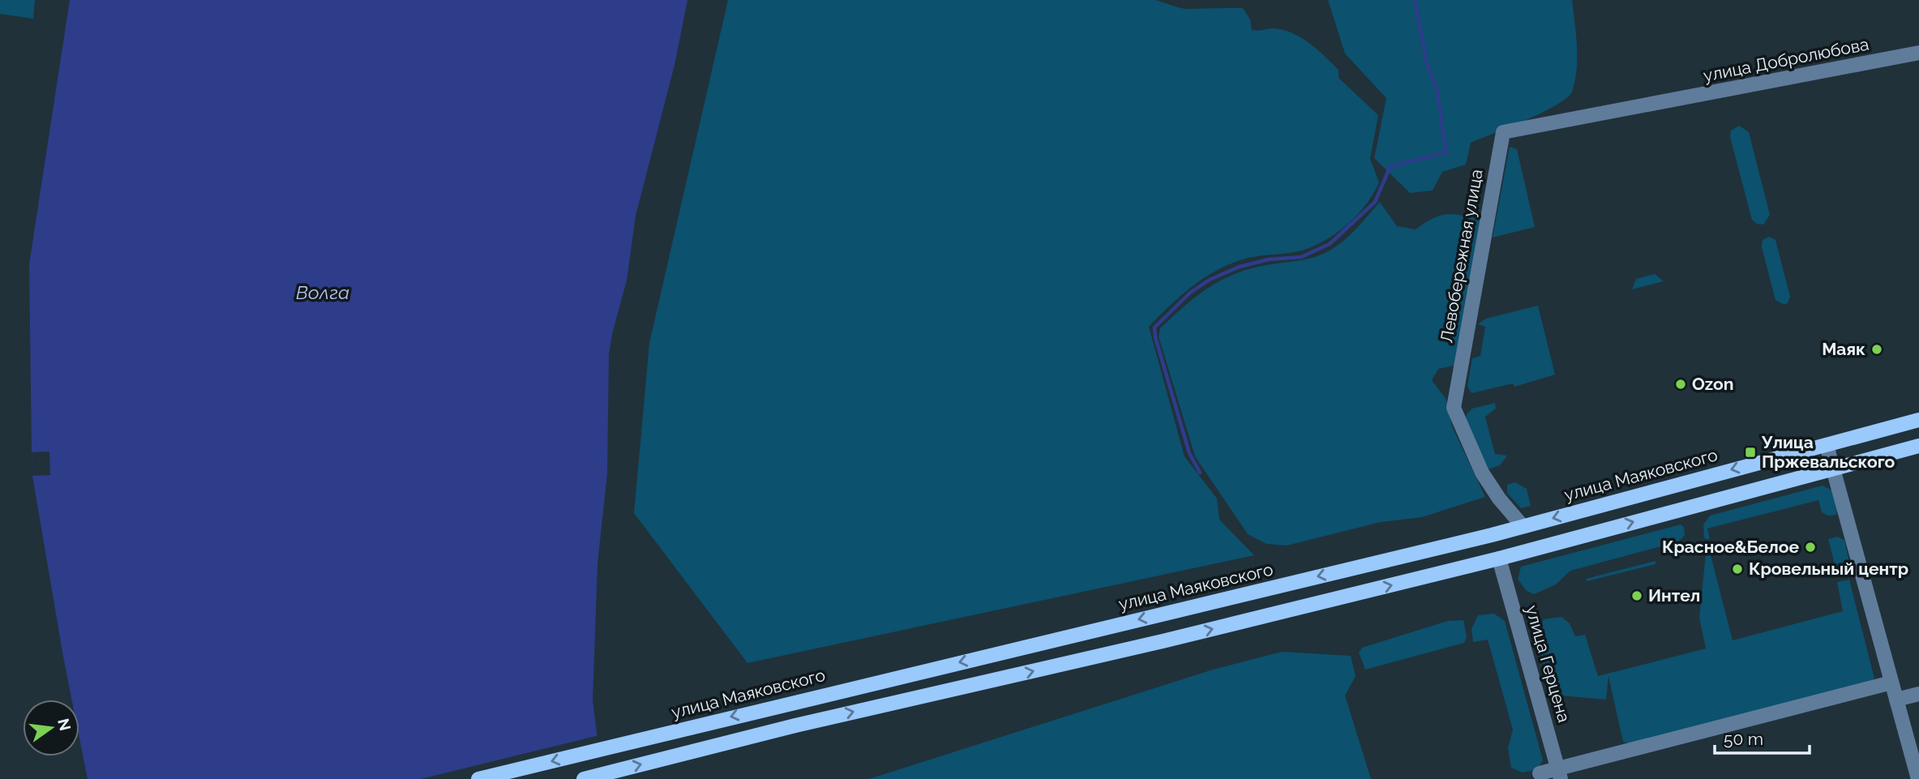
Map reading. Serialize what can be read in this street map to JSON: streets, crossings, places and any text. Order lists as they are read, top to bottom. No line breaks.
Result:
{"streets":{"main road":["улица Маяковского"],"street":["улица Добролюбова","Левобережная улица","улица Герцена"]},"crossings":[["улица Добролюбова","Левобережная улица"],["Левобережная улица","улица Маяковского"]],"water":["Волга"],"places":{"other":["Маяк","Ozon","Красное&Белое","Кровельный центр","Интел"],"transit":["Улица Пржевальского"]},"scale_bar":"50 m","north":"right"}
